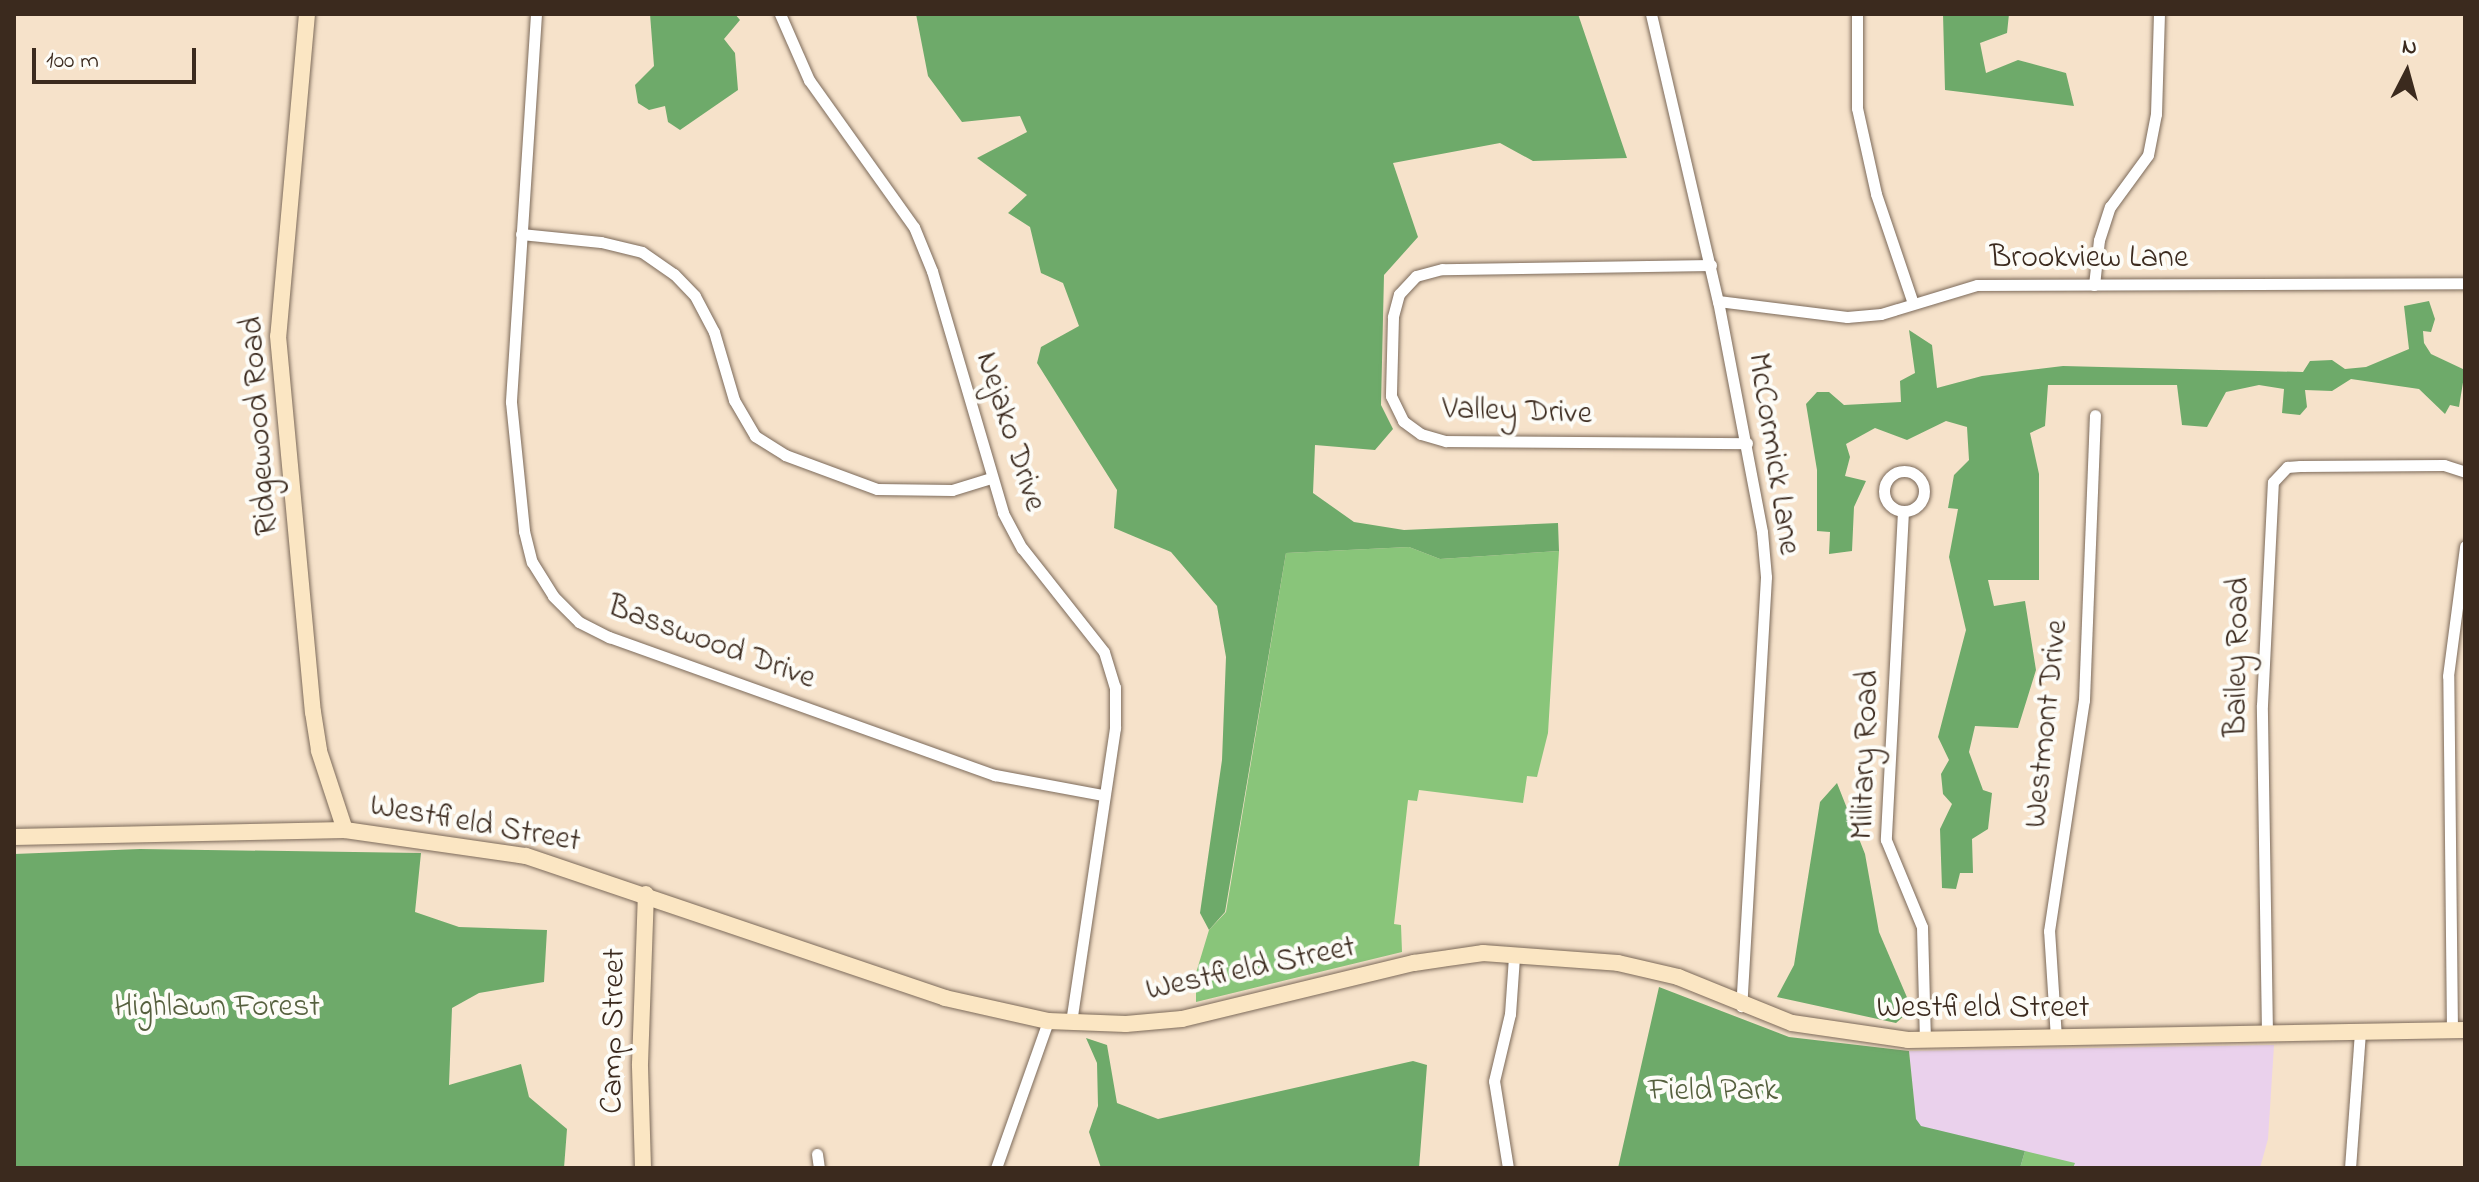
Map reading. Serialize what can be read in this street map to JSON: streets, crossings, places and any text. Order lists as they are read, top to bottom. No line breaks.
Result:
{"streets":{"main road":["Ridgewood Road","Westfield Street","Camp Street"],"street":["Brookview Lane","Valley Drive","Nejako Drive","McCormick Lane","Basswood Drive","Bailey Road","Westmont Drive","Military Road"]},"crossings":[["Brookview Lane","McCormick Lane"],["Valley Drive","McCormick Lane"],["Ridgewood Road","Westfield Street"],["Nejako Drive","Basswood Drive"],["Nejako Drive","Westfield Street"],["McCormick Lane","Westfield Street"],["Bailey Road","Westfield Street"],["Westmont Drive","Westfield Street"],["Military Road","Westfield Street"],["Westfield Street","Camp Street"]],"parks":["Highlawn Forest","Field Park"],"scale_bar":"100 m","north":"top"}
